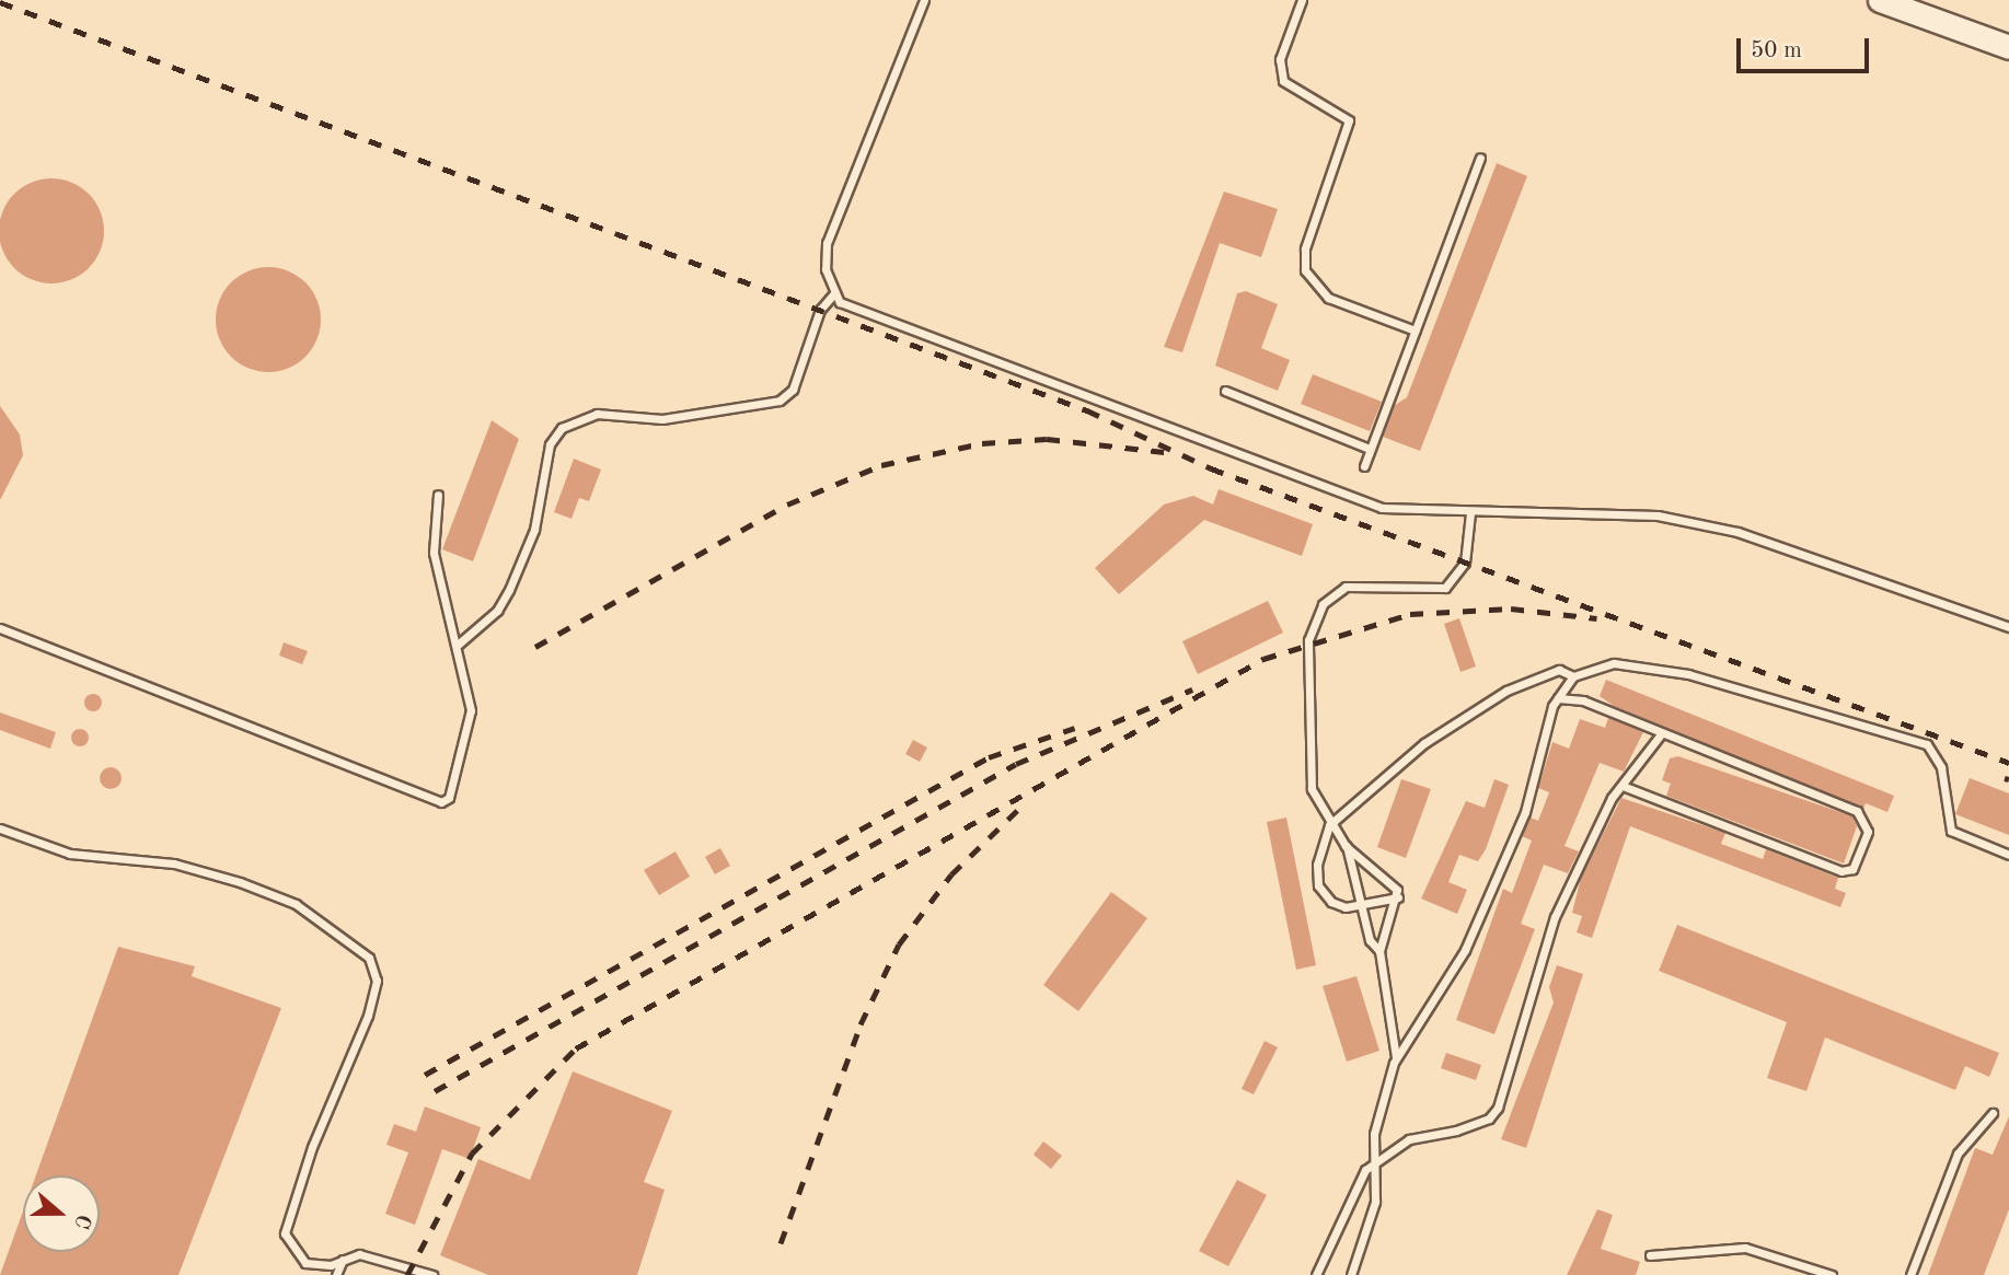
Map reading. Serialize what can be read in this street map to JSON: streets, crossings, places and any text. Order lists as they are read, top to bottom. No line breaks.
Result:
{"scale_bar":"50 m","north":"right"}
